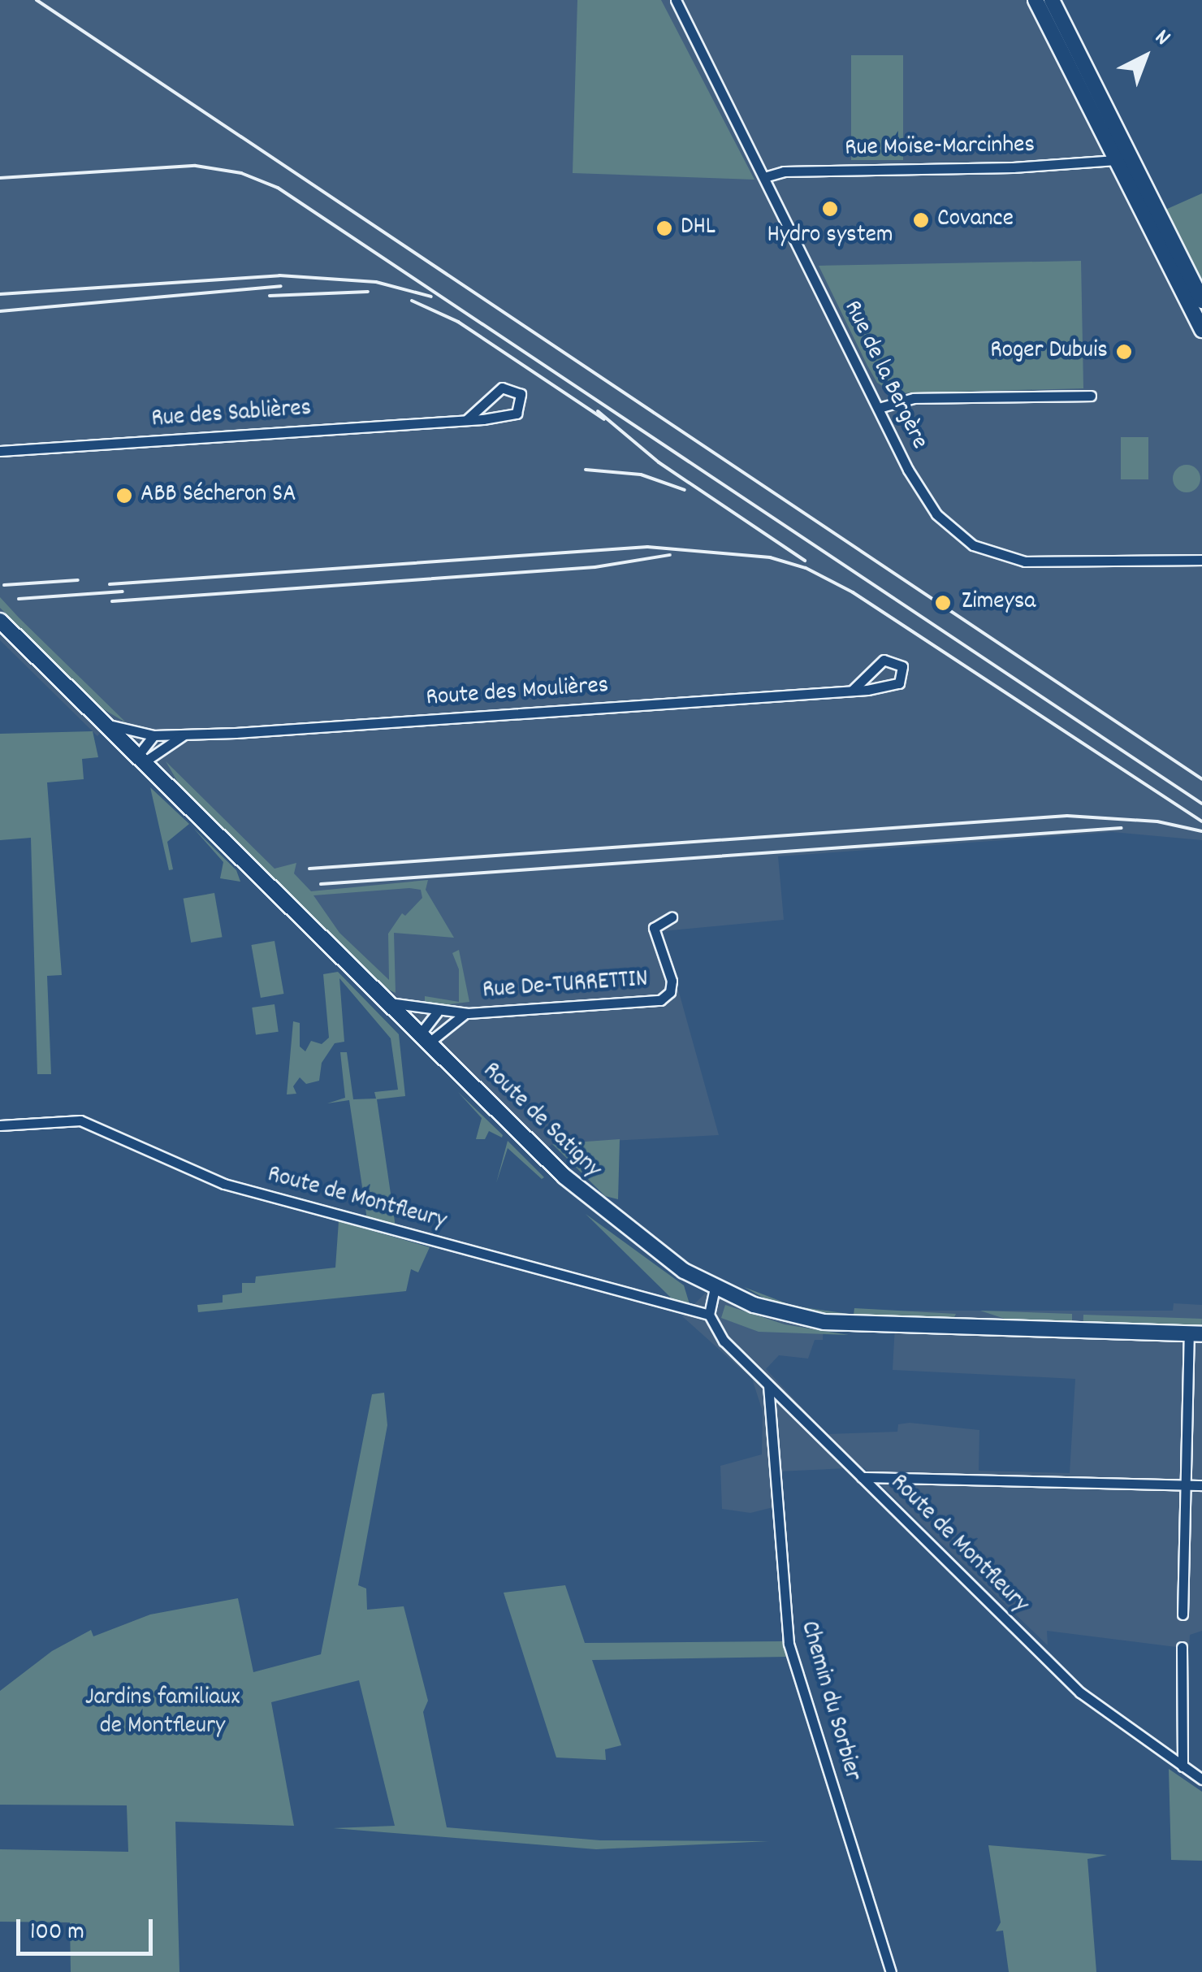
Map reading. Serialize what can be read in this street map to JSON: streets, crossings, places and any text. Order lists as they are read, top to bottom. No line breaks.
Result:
{"streets":{"street":["Rue Moïse-Marcinhes","Rue de la Bergère","Rue des Sablières","Route des Moulières","Rue De-TURRETTIN","Route de Satigny","Route de Montfleury","Chemin du Sorbier"]},"crossings":[["Rue Moïse-Marcinhes","Rue de la Bergère"],["Rue De-TURRETTIN","Route de Satigny"],["Route de Montfleury","Chemin du Sorbier"]],"parks":["Jardins familiaux de Montfleury"],"places":["Hydro system","Covance","DHL","Roger Dubuis","ABB Sécheron SA","Zimeysa"],"scale_bar":"100 m","north":"top right"}
